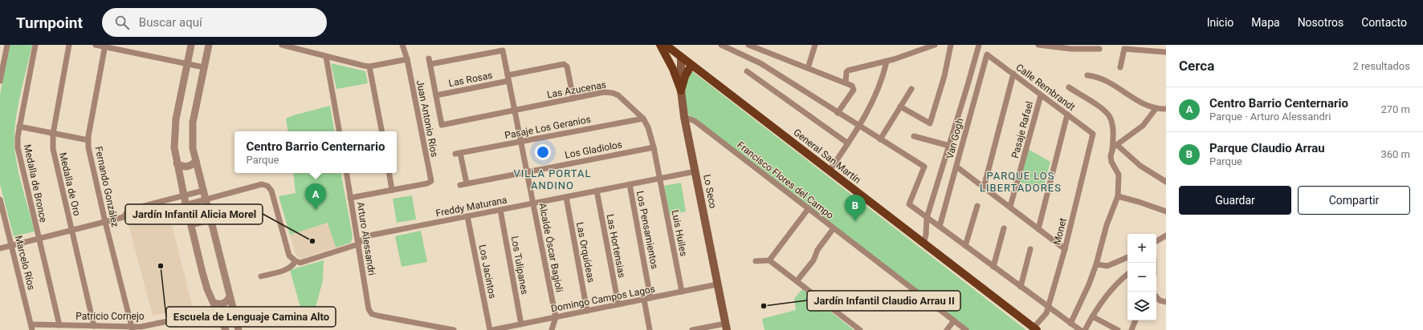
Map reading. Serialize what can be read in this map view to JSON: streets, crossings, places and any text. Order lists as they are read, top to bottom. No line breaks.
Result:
{"streets":{"main road":["General San Martín","Lo Seco"],"street":["Las Rosas","Calle Rembrandt","Las Azucenas","Juan Antonio Ríos","Pasaje Los Geranios","Pasaje Rafael","Van Gogh","Los Gladiolos","Francisco Flores del Campo","Medalla de Bronce","Medalla de Oro","Fernando González","Freddy Maturana","Los Pensamientos","Monet","Luis Huiles","Arturo Alessandri","Las Hortensias","Alcalde Óscar Bagioli","Las Orquídeas","Marcelo Ríos","Los Tulipanes","Los Jacintos","Domingo Campos Lagos","Patricio Cornejo"]},"crossings":[["Las Rosas","Las Azucenas"],["Las Rosas","Alcalde Óscar Bagioli"],["Calle Rembrandt","Pasaje Rafael"],["Calle Rembrandt","Van Gogh"],["Calle Rembrandt","Monet"],["Las Azucenas","Pasaje Los Geranios"],["Las Azucenas","Los Gladiolos"],["Las Azucenas","Freddy Maturana"],["Las Azucenas","Luis Huiles"],["Las Azucenas","Alcalde Óscar Bagioli"],["Pasaje Los Geranios","Los Gladiolos"],["Pasaje Los Geranios","Alcalde Óscar Bagioli"],["Los Gladiolos","Alcalde Óscar Bagioli"],["General San Martín","Lo Seco"],["General San Martín","Monet"],["Francisco Flores del Campo","Lo Seco"],["Medalla de Bronce","Patricio Cornejo"],["Medalla de Oro","Patricio Cornejo"],["Fernando González","Patricio Cornejo"],["Lo Seco","Freddy Maturana"],["Lo Seco","Domingo Campos Lagos"],["Freddy Maturana","Los Pensamientos"],["Freddy Maturana","Luis Huiles"],["Freddy Maturana","Arturo Alessandri"],["Freddy Maturana","Las Hortensias"],["Freddy Maturana","Alcalde Óscar Bagioli"],["Freddy Maturana","Las Orquídeas"],["Freddy Maturana","Los Tulipanes"],["Freddy Maturana","Los Jacintos"],["Los Pensamientos","Domingo Campos Lagos"],["Luis Huiles","Domingo Campos Lagos"],["Las Hortensias","Domingo Campos Lagos"],["Alcalde Óscar Bagioli","Domingo Campos Lagos"],["Las Orquídeas","Domingo Campos Lagos"],["Marcelo Ríos","Patricio Cornejo"],["Los Tulipanes","Domingo Campos Lagos"],["Los Jacintos","Domingo Campos Lagos"]],"districts":["VILLA PORTAL ANDINO","PARQUE LOS LIBERTADORES"],"places":["Jardín Infantil Alicia Morel","Escuela de Lenguaje Camina Alto","Jardín Infantil Claudio Arrau II"],"page":{"header":"Turnpoint","search":"Buscar aquí","nav":["Inicio","Mapa","Nosotros","Contacto"],"heading":["Cerca","2 resultados"],"list":[{"mark":"A","name":"Centro Barrio Centernario","note":"Parque · Arturo Alessandri","value":"270 m"},{"mark":"B","name":"Parque Claudio Arrau","note":"Parque","value":"360 m"}],"popup":["Centro Barrio Centernario","Parque"],"buttons":["Guardar","Compartir"],"pins":["A","B"],"map_buttons":["+","−"]}}
